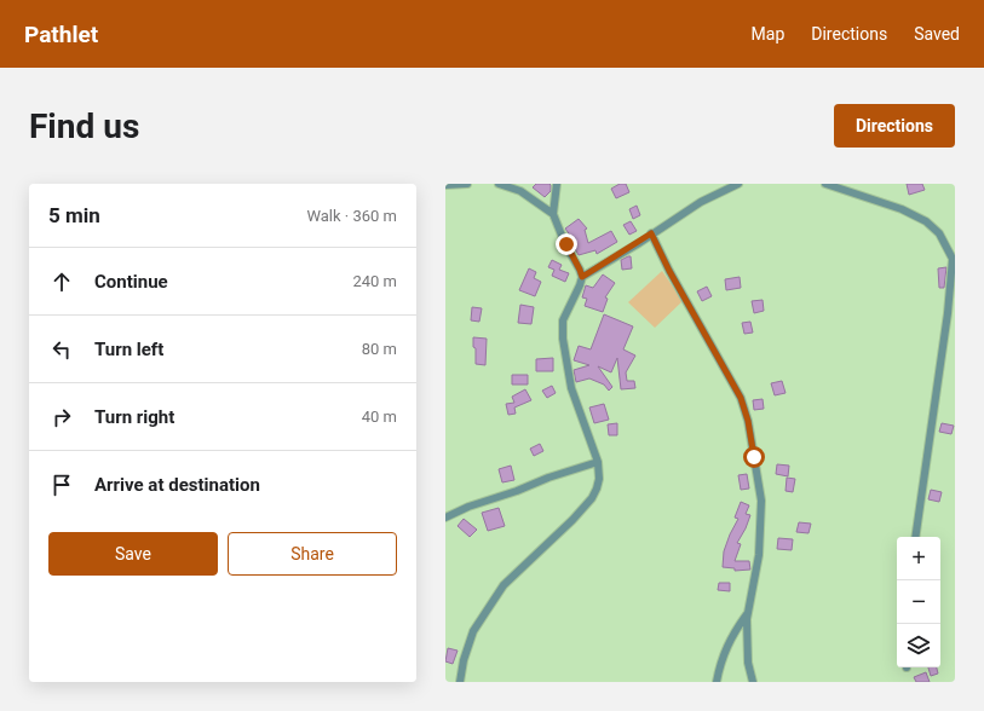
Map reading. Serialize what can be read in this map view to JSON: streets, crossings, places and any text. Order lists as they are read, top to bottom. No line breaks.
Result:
{"page":{"header":"Pathlet","nav":["Map","Directions","Saved"],"buttons":["Directions",["Save","Share"]],"title":"Find us","heading":["5 min","Walk · 360 m"],"list":[["Continue","240 m"],["Turn left","80 m"],["Turn right","40 m"],"Arrive at destination"],"map_buttons":["+","−"]}}
